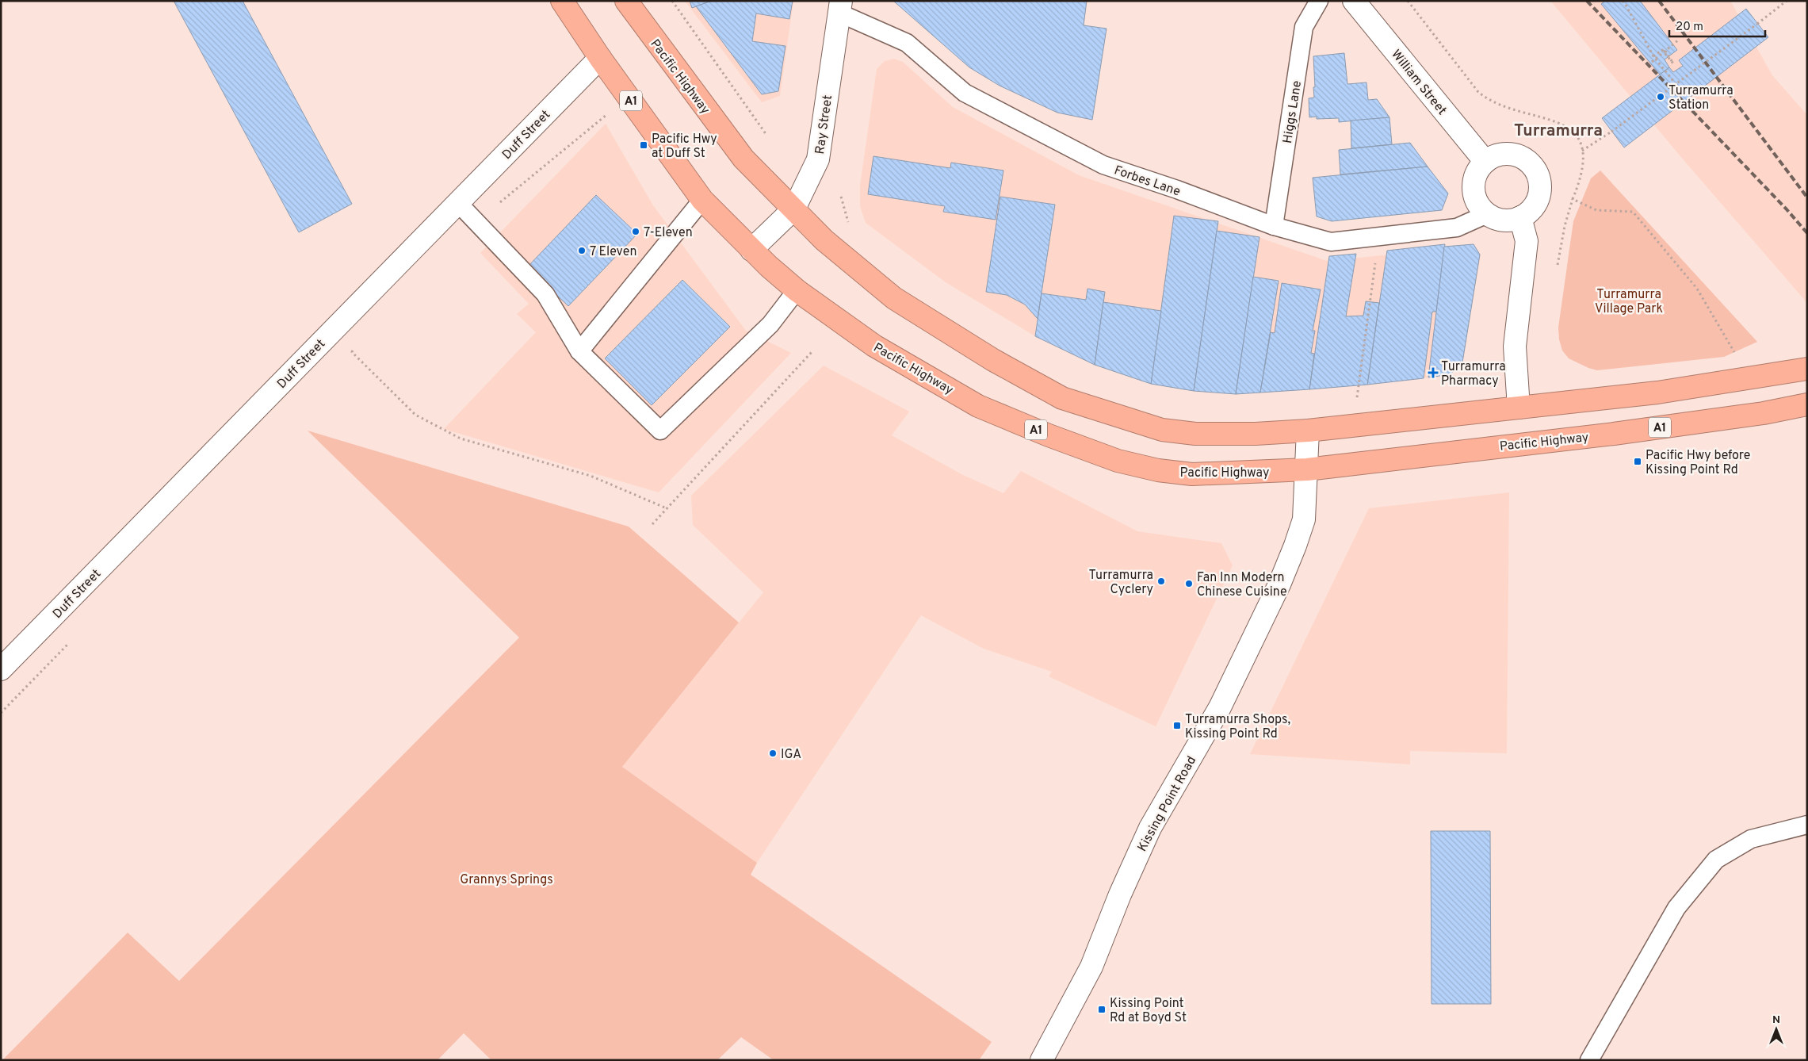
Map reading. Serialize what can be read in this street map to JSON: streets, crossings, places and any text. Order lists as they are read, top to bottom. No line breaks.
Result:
{"streets":{"highway":["Pacific Highway","A1"],"street":["William Street","Ray Street","Duff Street","Kissing Point Road"],"lane":["Higgs Lane","Forbes Lane"]},"crossings":[["Pacific Highway","Ray Street"],["Pacific Highway","Duff Street"],["Pacific Highway","Kissing Point Road"],["William Street","Forbes Lane"],["Higgs Lane","Forbes Lane"],["Ray Street","Forbes Lane"]],"districts":["Turramurra"],"parks":["Turramurra Village Park","Grannys Springs"],"places":{"other":["Turramurra Station","7-Eleven","7 Eleven","Turramurra Cyclery","Fan Inn Modern Chinese Cuisine","IGA"],"transit":["Pacific Hwy at Duff St","Pacific Hwy before Kissing Point Rd","Turramurra Shops, Kissing Point Rd","Kissing Point Rd at Boyd St"],"health":["Turramurra Pharmacy"]},"scale_bar":"20 m","north":"top"}
